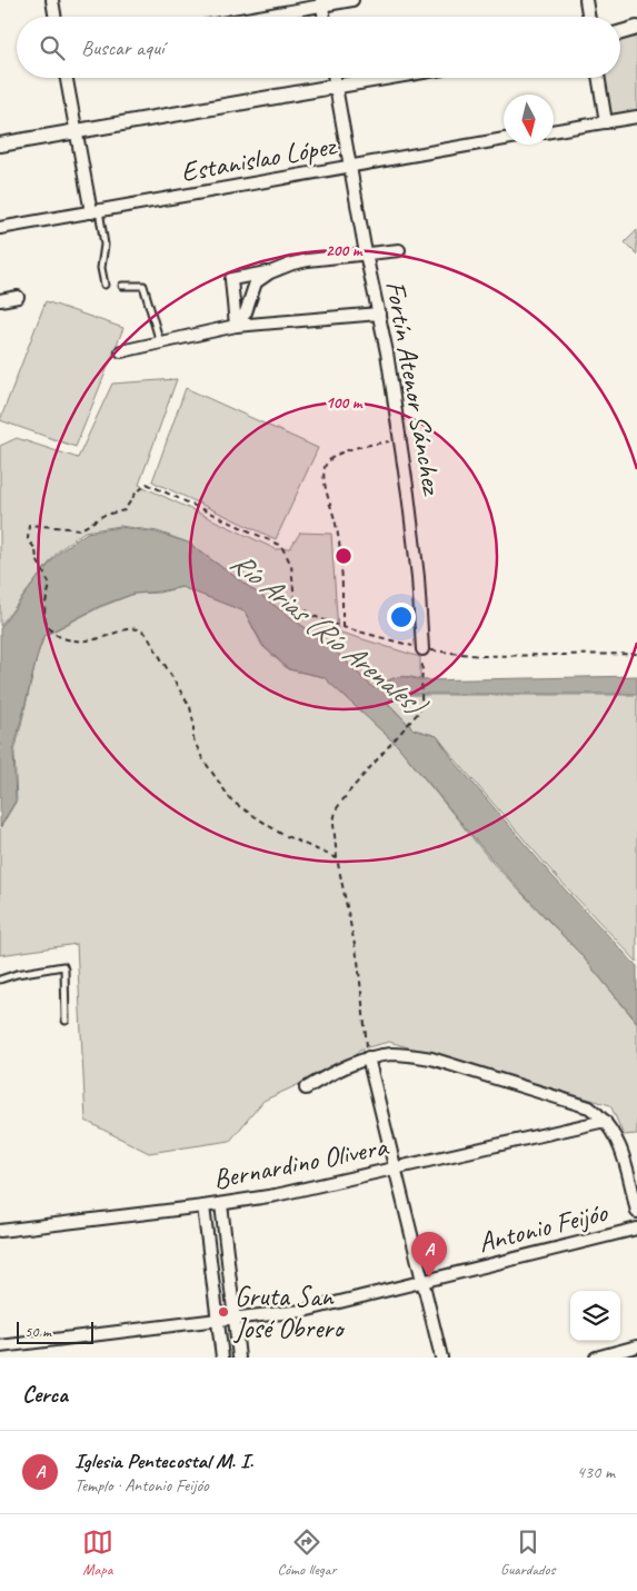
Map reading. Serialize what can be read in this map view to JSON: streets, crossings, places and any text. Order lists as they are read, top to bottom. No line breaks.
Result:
{"streets":{"street":["Estanislao López","Fortín Atenor Sánchez","Bernardino Olivera","Antonio Feijóo"]},"crossings":[["Estanislao López","Fortín Atenor Sánchez"]],"water":["Río Arias (Río Arenales)"],"places":["Gruta San José Obrero"],"scale_bar":"50 m","north":"bottom","page":{"search":"Buscar aquí","pins":"A","scale":"50 m","heading":"Cerca","list":[{"mark":"A","name":"Iglesia Pentecostal M. I.","note":"Templo · Antonio Feijóo","value":"430 m"}],"nav":["Mapa","Cómo llegar","Guardados"]},"rings":["200 m","100 m"]}
